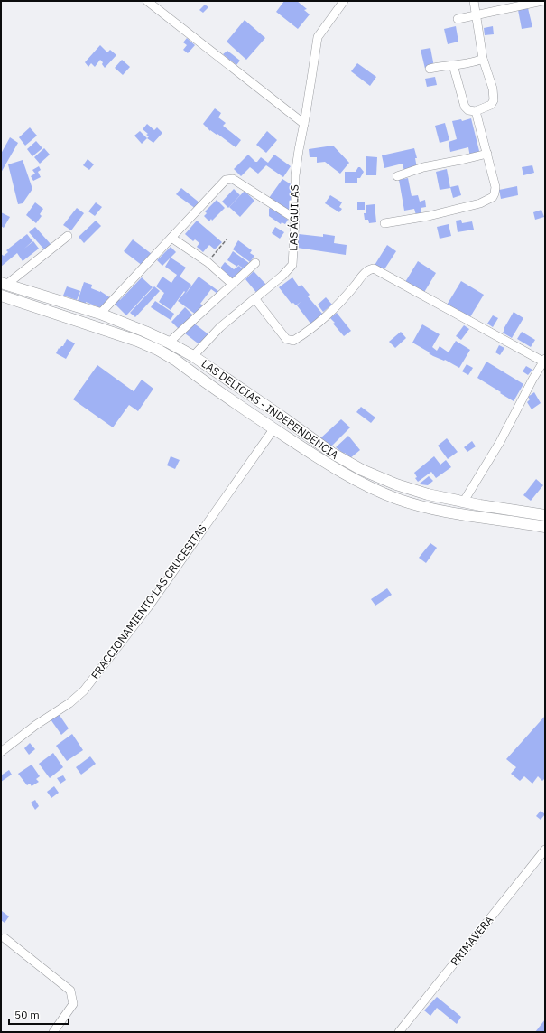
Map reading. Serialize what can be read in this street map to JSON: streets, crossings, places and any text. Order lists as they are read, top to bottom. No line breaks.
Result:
{"streets":{"main road":["LAS DELICIAS - INDEPENDENCIA"],"street":["LAS ÁGUILAS","FRACCIONAMIENTO LAS CRUCESITAS","PRIMAVERA"]},"crossings":[["LAS ÁGUILAS","LAS DELICIAS - INDEPENDENCIA"],["LAS DELICIAS - INDEPENDENCIA","FRACCIONAMIENTO LAS CRUCESITAS"]],"scale_bar":"50 m"}
